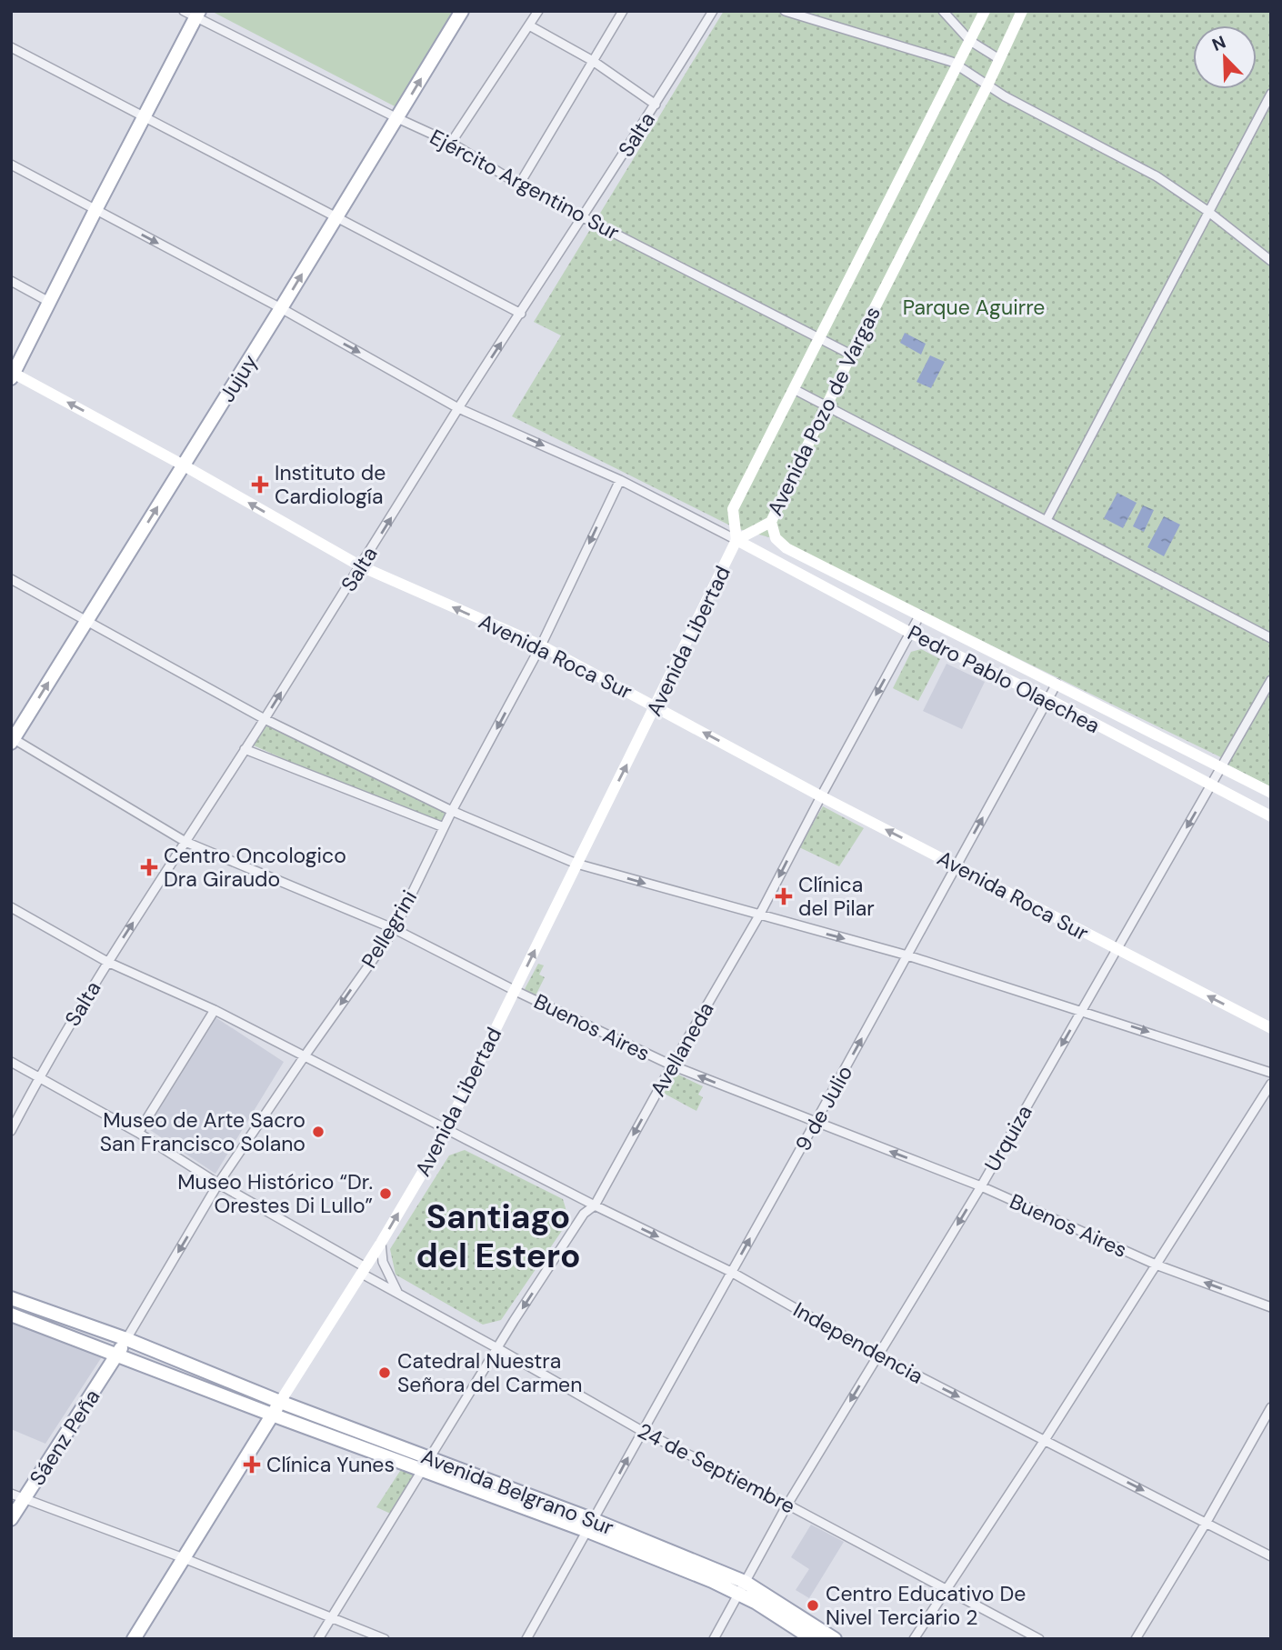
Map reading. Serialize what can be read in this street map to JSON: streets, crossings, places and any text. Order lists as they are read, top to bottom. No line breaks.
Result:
{"streets":{"main road":["Jujuy","Avenida Libertad","Pellegrini","Sáenz Peña","Avenida Belgrano Sur"],"street":["Salta","Ejército Argentino Sur","Avenida Pozo de Vargas","Avenida Roca Sur","Pedro Pablo Olaechea","Buenos Aires","Avellaneda","9 de Julio","Urquiza","Independencia","24 de Septiembre"]},"crossings":[["Salta","Ejército Argentino Sur"],["Salta","Avenida Roca Sur"],["Salta","Buenos Aires"],["Salta","Independencia"],["Salta","24 de Septiembre"],["Ejército Argentino Sur","Jujuy"],["Ejército Argentino Sur","Avenida Pozo de Vargas"],["Jujuy","Avenida Roca Sur"],["Jujuy","Buenos Aires"],["Avenida Pozo de Vargas","Avenida Libertad"],["Avenida Pozo de Vargas","Pedro Pablo Olaechea"],["Avenida Libertad","Avenida Roca Sur"],["Avenida Libertad","Pedro Pablo Olaechea"],["Avenida Libertad","Buenos Aires"],["Avenida Libertad","Independencia"],["Avenida Libertad","24 de Septiembre"],["Avenida Libertad","Avenida Belgrano Sur"],["Avenida Roca Sur","Pellegrini"],["Avenida Roca Sur","Avellaneda"],["Avenida Roca Sur","9 de Julio"],["Avenida Roca Sur","Urquiza"],["Pedro Pablo Olaechea","Avellaneda"],["Pedro Pablo Olaechea","9 de Julio"],["Pedro Pablo Olaechea","Urquiza"],["Pellegrini","Buenos Aires"],["Pellegrini","Independencia"],["Pellegrini","Sáenz Peña"],["Pellegrini","24 de Septiembre"],["Pellegrini","Avenida Belgrano Sur"],["Buenos Aires","Avellaneda"],["Buenos Aires","9 de Julio"],["Buenos Aires","Urquiza"],["Avellaneda","Independencia"],["Avellaneda","24 de Septiembre"],["Avellaneda","Avenida Belgrano Sur"],["9 de Julio","Independencia"],["9 de Julio","24 de Septiembre"],["9 de Julio","Avenida Belgrano Sur"],["Urquiza","Independencia"],["Urquiza","24 de Septiembre"],["Urquiza","Avenida Belgrano Sur"],["Sáenz Peña","Avenida Belgrano Sur"]],"one_way":["Salta","Jujuy","Avenida Libertad","Avenida Roca Sur","Pellegrini","Avellaneda","9 de Julio","Urquiza","Independencia"],"districts":["Santiago del Estero"],"parks":["Parque Aguirre"],"places":{"health":["Instituto de Cardiología","Centro Oncologico Dra Giraudo","Clínica del Pilar","Clínica Yunes"],"other":["Museo de Arte Sacro San Francisco Solano","Museo Histórico “Dr. Orestes Di Lullo”","Catedral Nuestra Señora del Carmen","Centro Educativo De Nivel Terciario 2"]},"north":"top left"}
